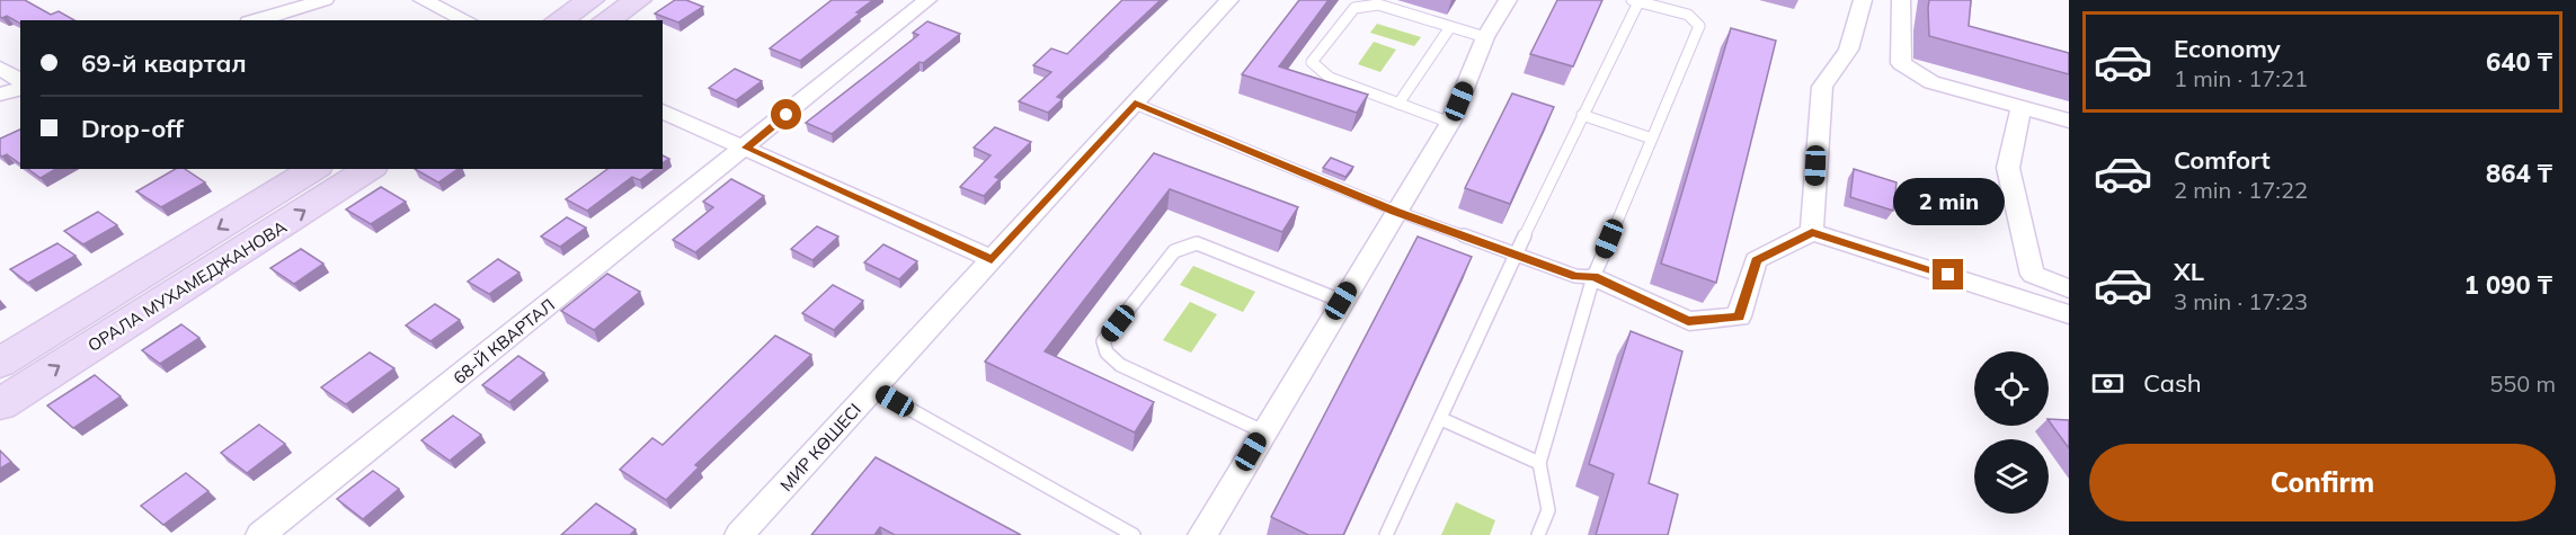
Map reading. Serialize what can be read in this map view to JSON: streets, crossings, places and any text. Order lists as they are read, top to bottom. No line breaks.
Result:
{"streets":{"street":["ОРАЛА МУХАМЕДЖАНОВА","68-Й КВАРТАЛ","МИР КӨШЕСІ"]},"page":{"list":[{"name":"Economy","note":"1 min · 17:21","value":"640 ₸"},{"name":"Comfort","note":"2 min · 17:22","value":"864 ₸"},{"name":"XL","note":"3 min · 17:23","value":"1 090 ₸"}],"banner":["69-й квартал","Drop-off"],"bubble":"2 min","pay":["Cash","550 m"],"buttons":"Confirm"}}
